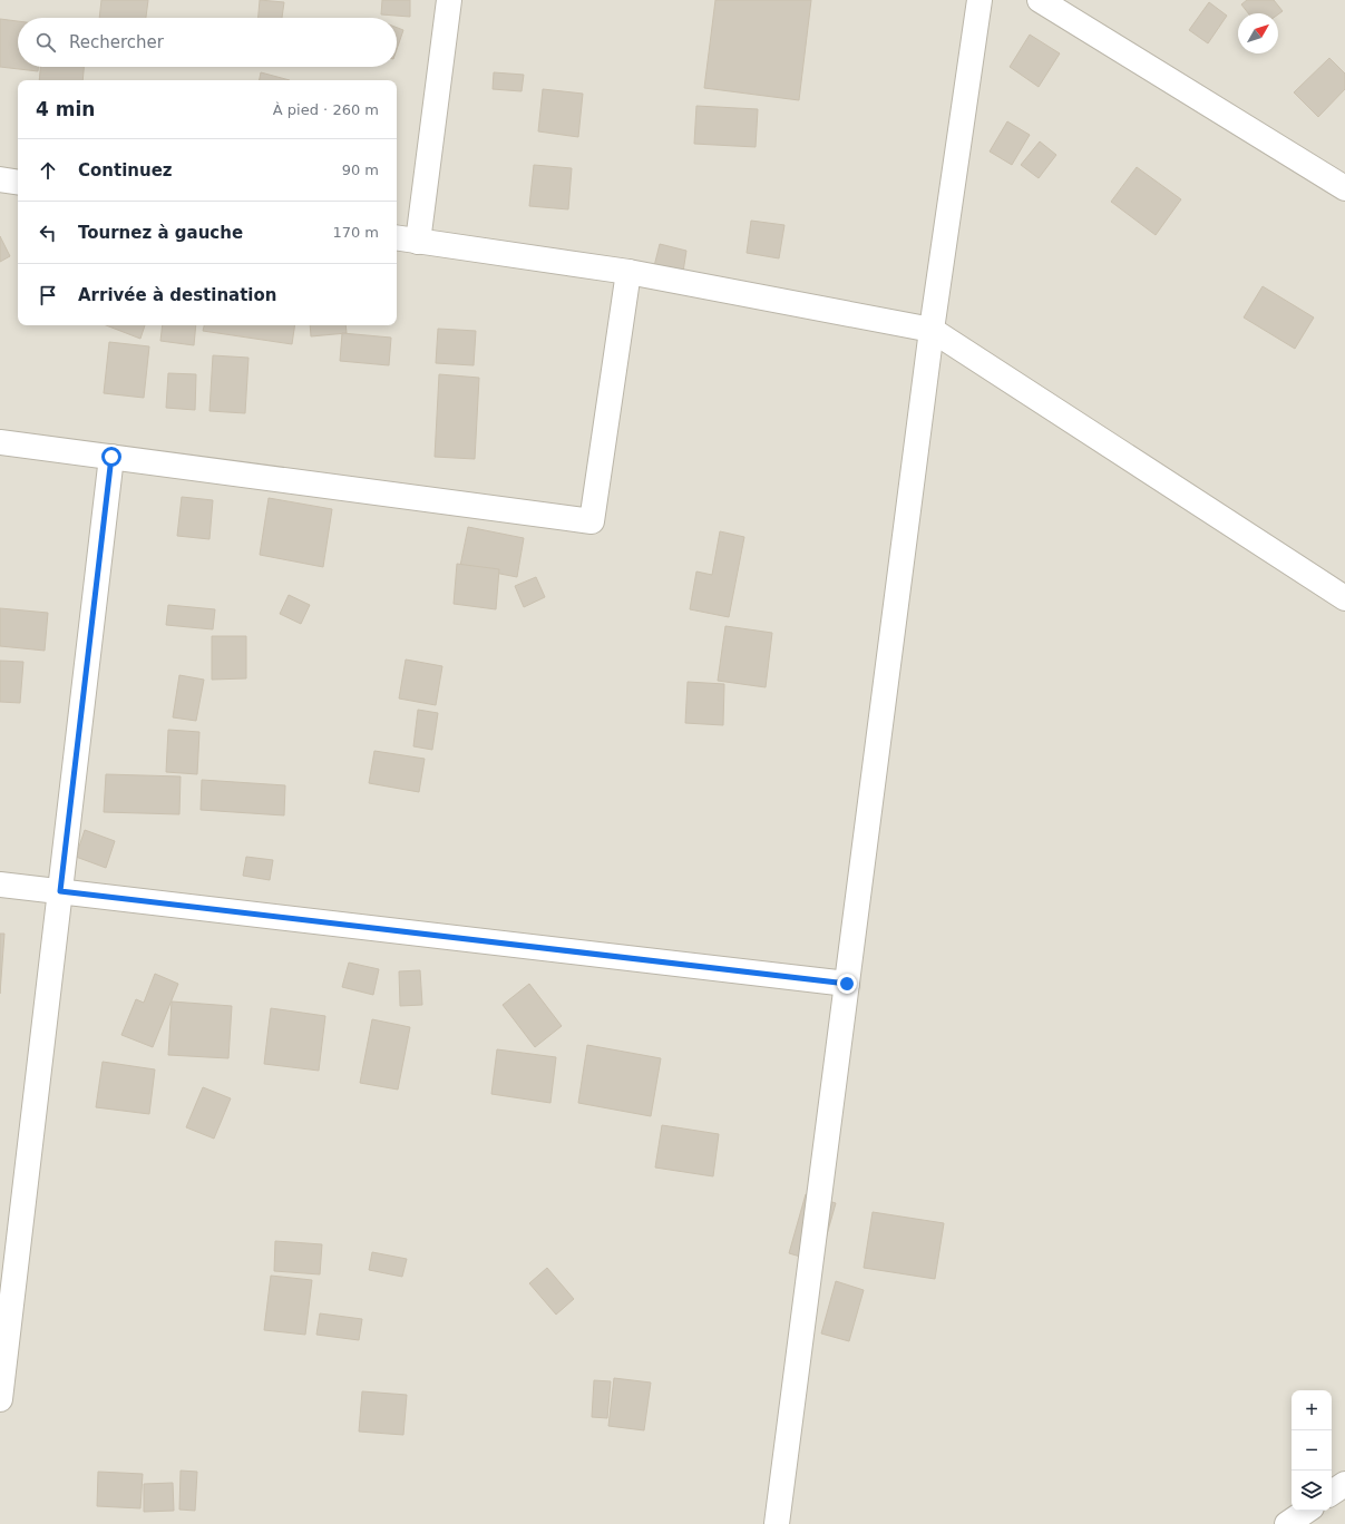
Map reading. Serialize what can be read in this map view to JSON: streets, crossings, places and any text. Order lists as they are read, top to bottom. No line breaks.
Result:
{"north":"top right","page":{"search":"Rechercher","heading":["4 min","À pied · 260 m"],"list":[["Continuez","90 m"],["Tournez à gauche","170 m"],"Arrivée à destination"],"map_buttons":["+","−"]}}
